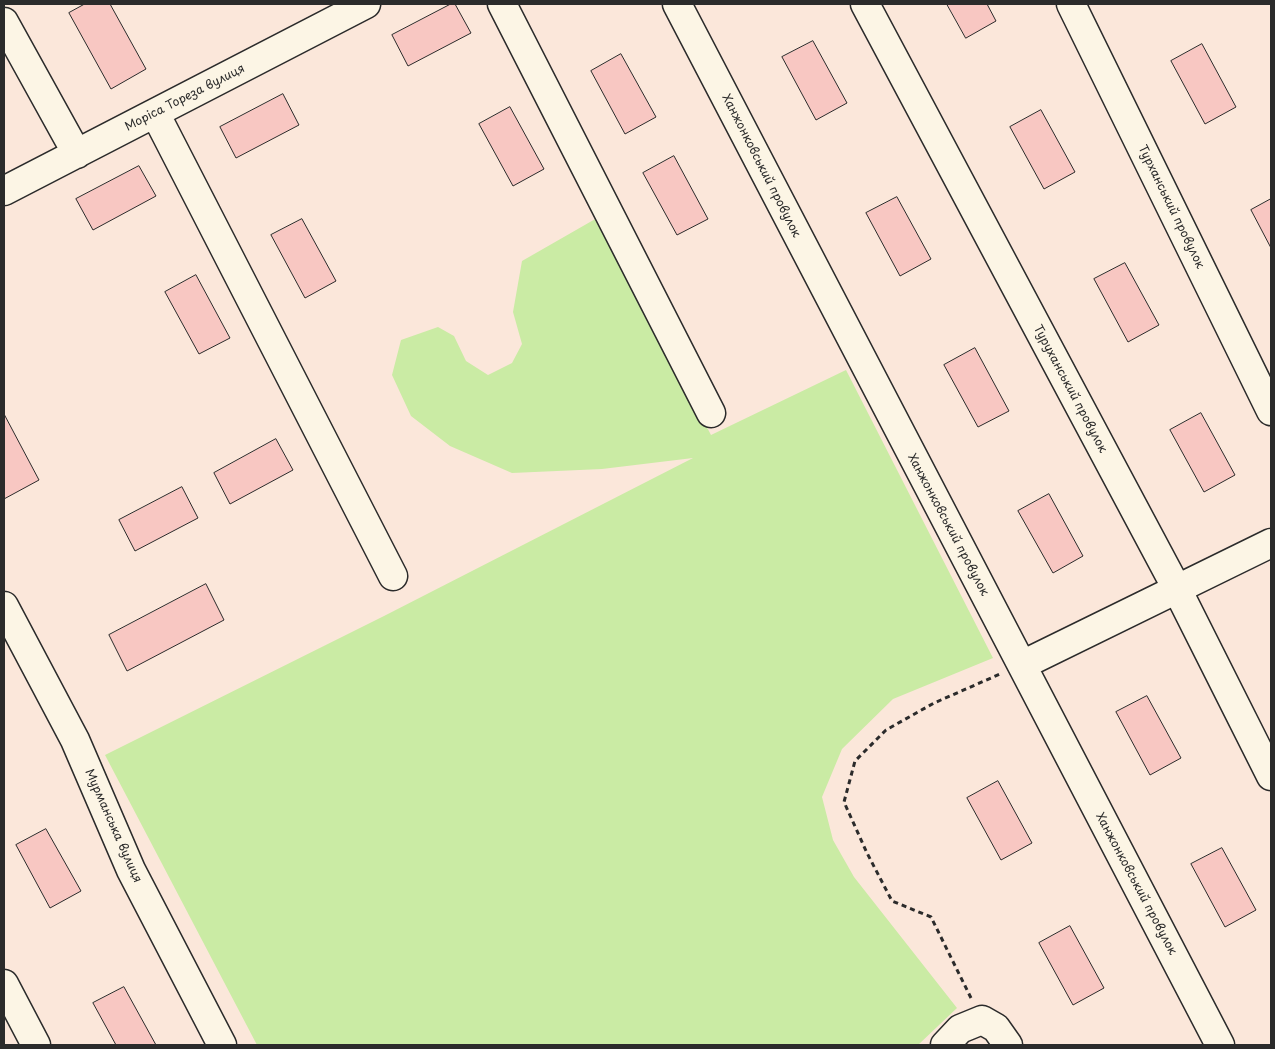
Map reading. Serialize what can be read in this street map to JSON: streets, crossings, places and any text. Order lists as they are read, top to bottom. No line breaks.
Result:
{"streets":{"street":["Моріса Тореза вулиця","Ханжонковський провулок","Турханський провулок","Туруханський провулок","Мурманська вулиця"]}}
